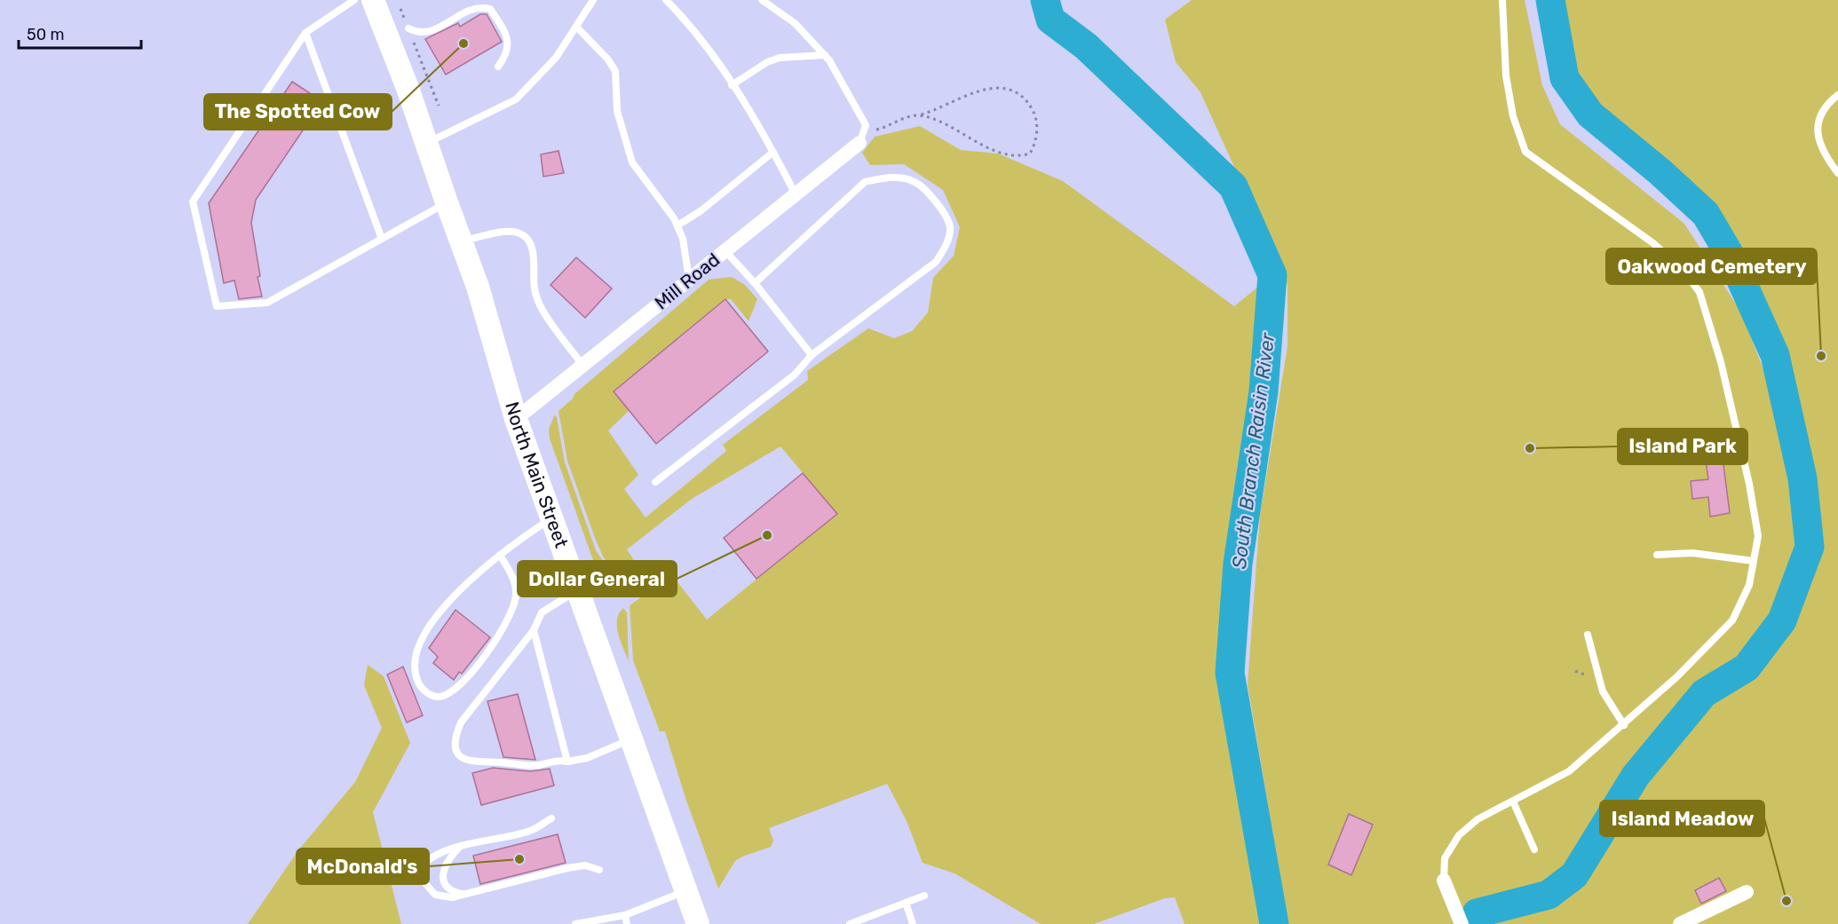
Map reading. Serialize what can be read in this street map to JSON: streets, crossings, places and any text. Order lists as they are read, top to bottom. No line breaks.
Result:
{"streets":{"main road":["North Main Street"],"street":["Mill Road"]},"crossings":[["Mill Road","North Main Street"]],"water":["South Branch Raisin River"],"places":["The Spotted Cow","Oakwood Cemetery","Island Park","Dollar General","McDonald's","Island Meadow"],"scale_bar":"50 m"}
